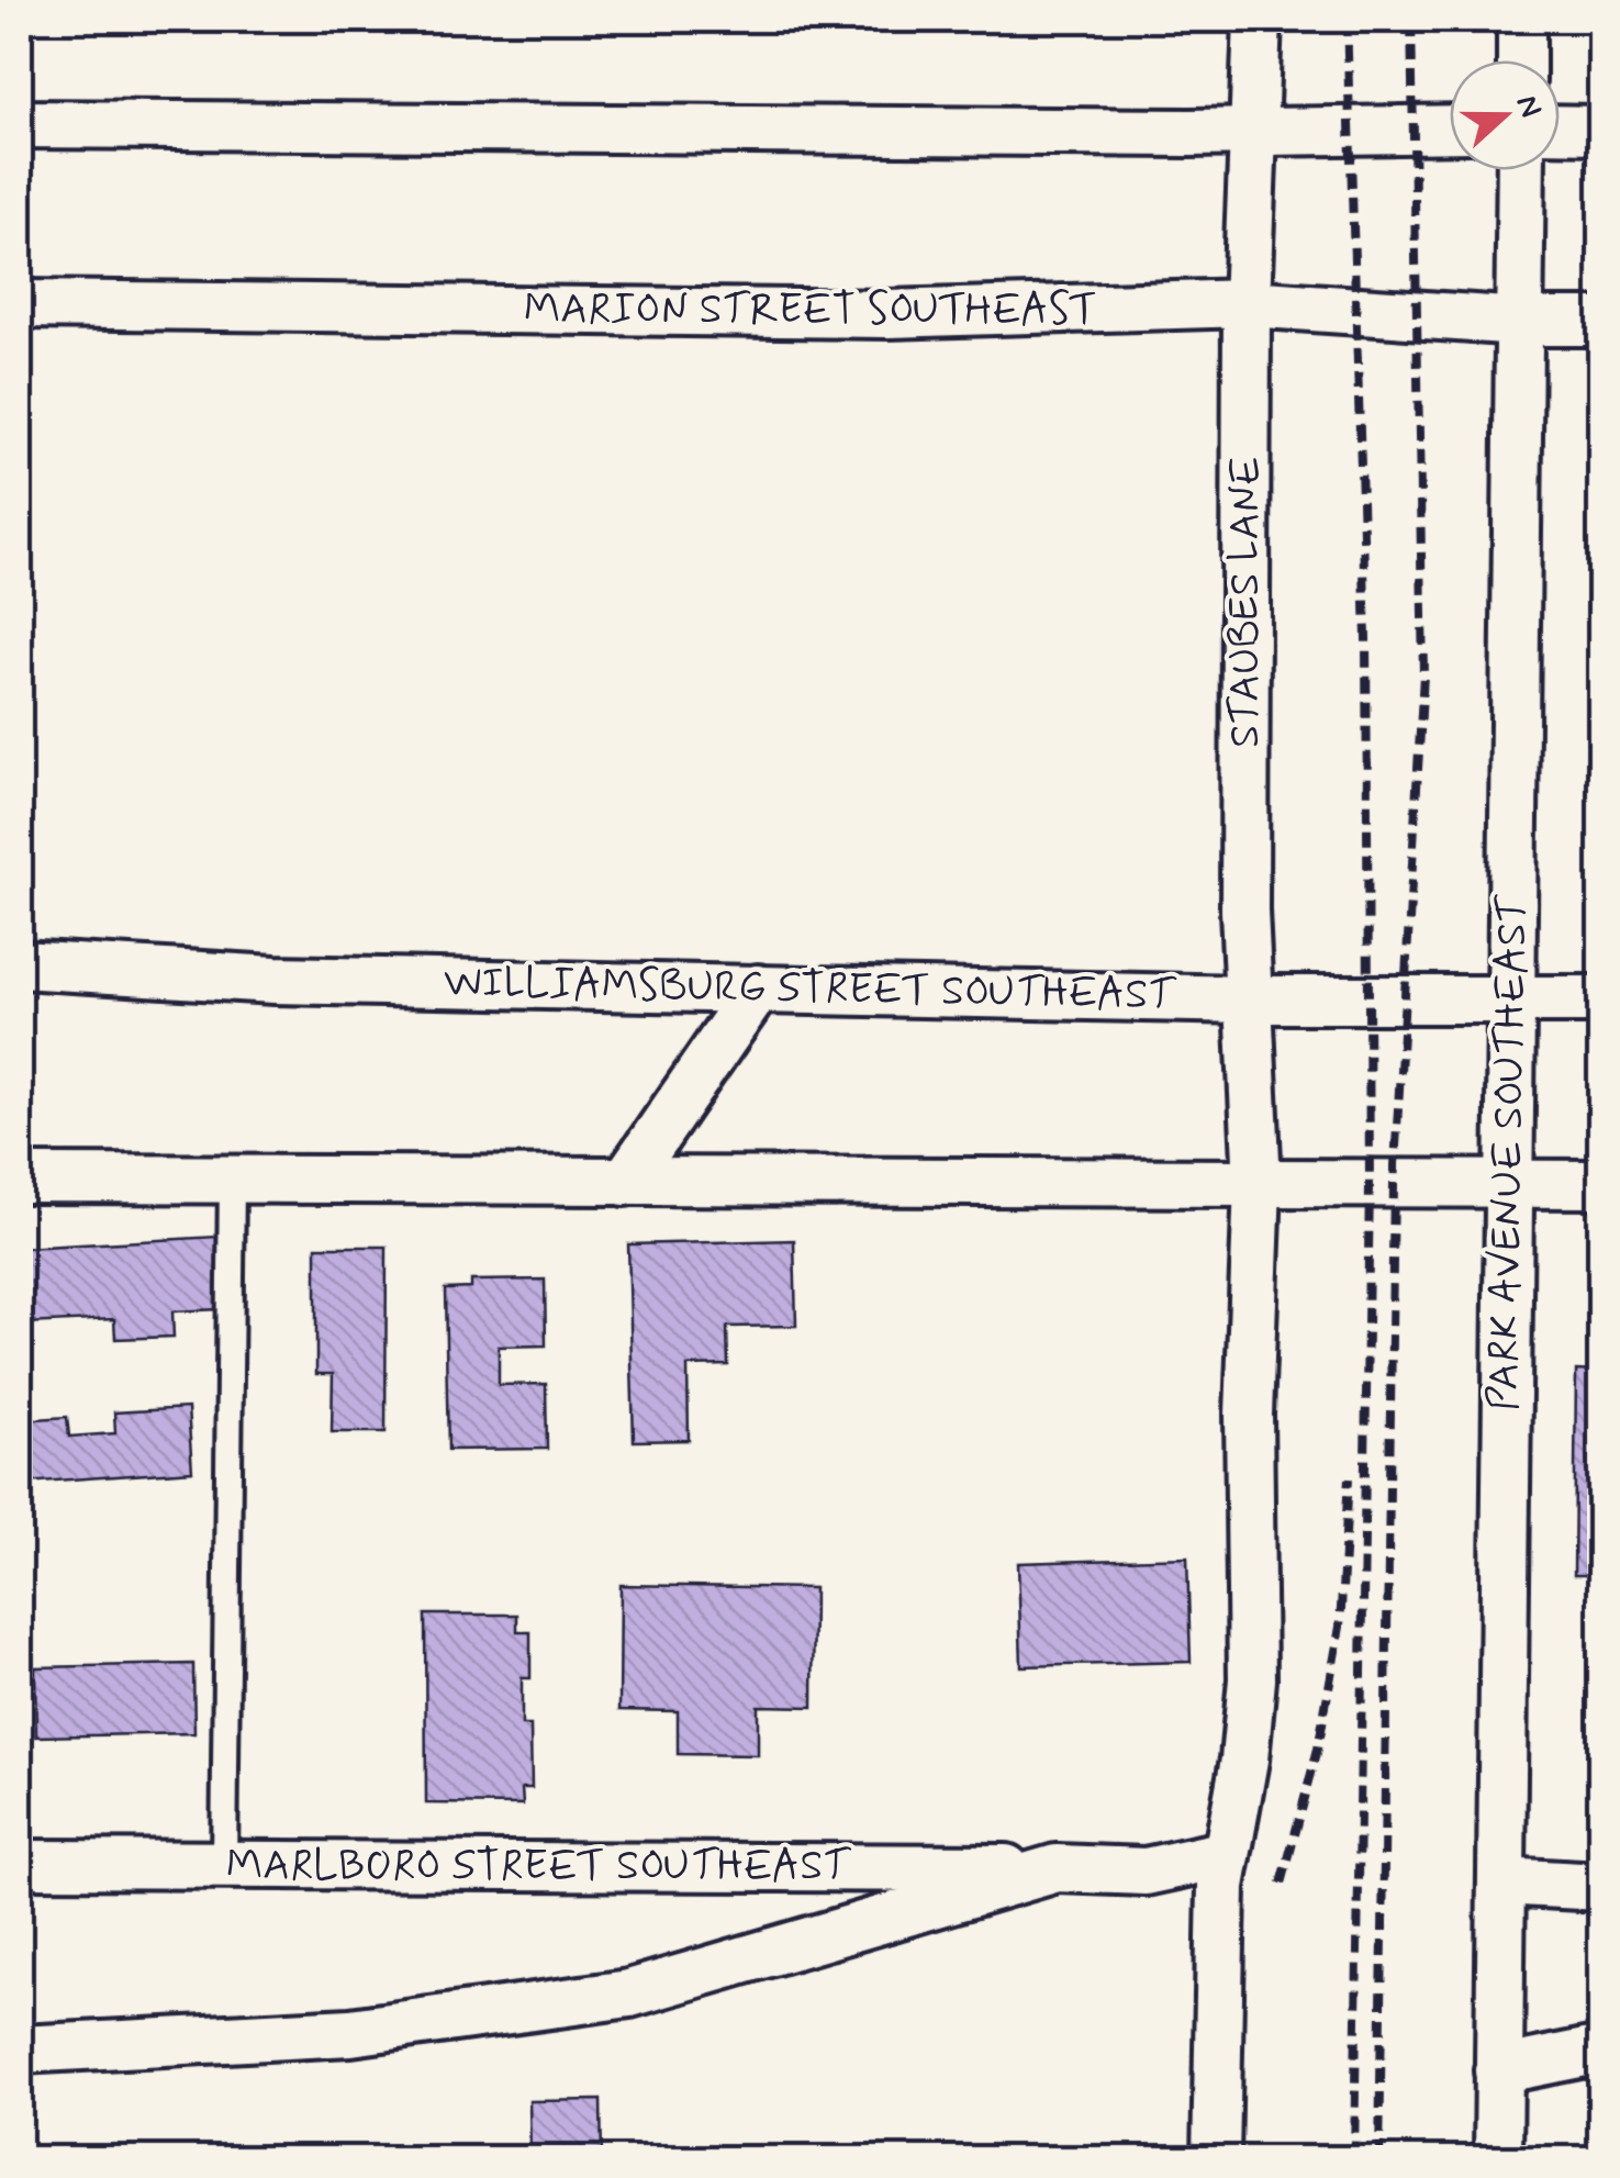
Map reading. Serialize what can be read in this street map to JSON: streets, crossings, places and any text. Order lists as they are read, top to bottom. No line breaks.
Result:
{"streets":{"street":["MARION STREET SOUTHEAST","STAUBES LANE","WILLIAMSBURG STREET SOUTHEAST","PARK AVENUE SOUTHEAST","MARLBORO STREET SOUTHEAST"]},"crossings":[["MARION STREET SOUTHEAST","STAUBES LANE"],["MARION STREET SOUTHEAST","PARK AVENUE SOUTHEAST"],["STAUBES LANE","WILLIAMSBURG STREET SOUTHEAST"],["WILLIAMSBURG STREET SOUTHEAST","PARK AVENUE SOUTHEAST"]],"north":"right"}
